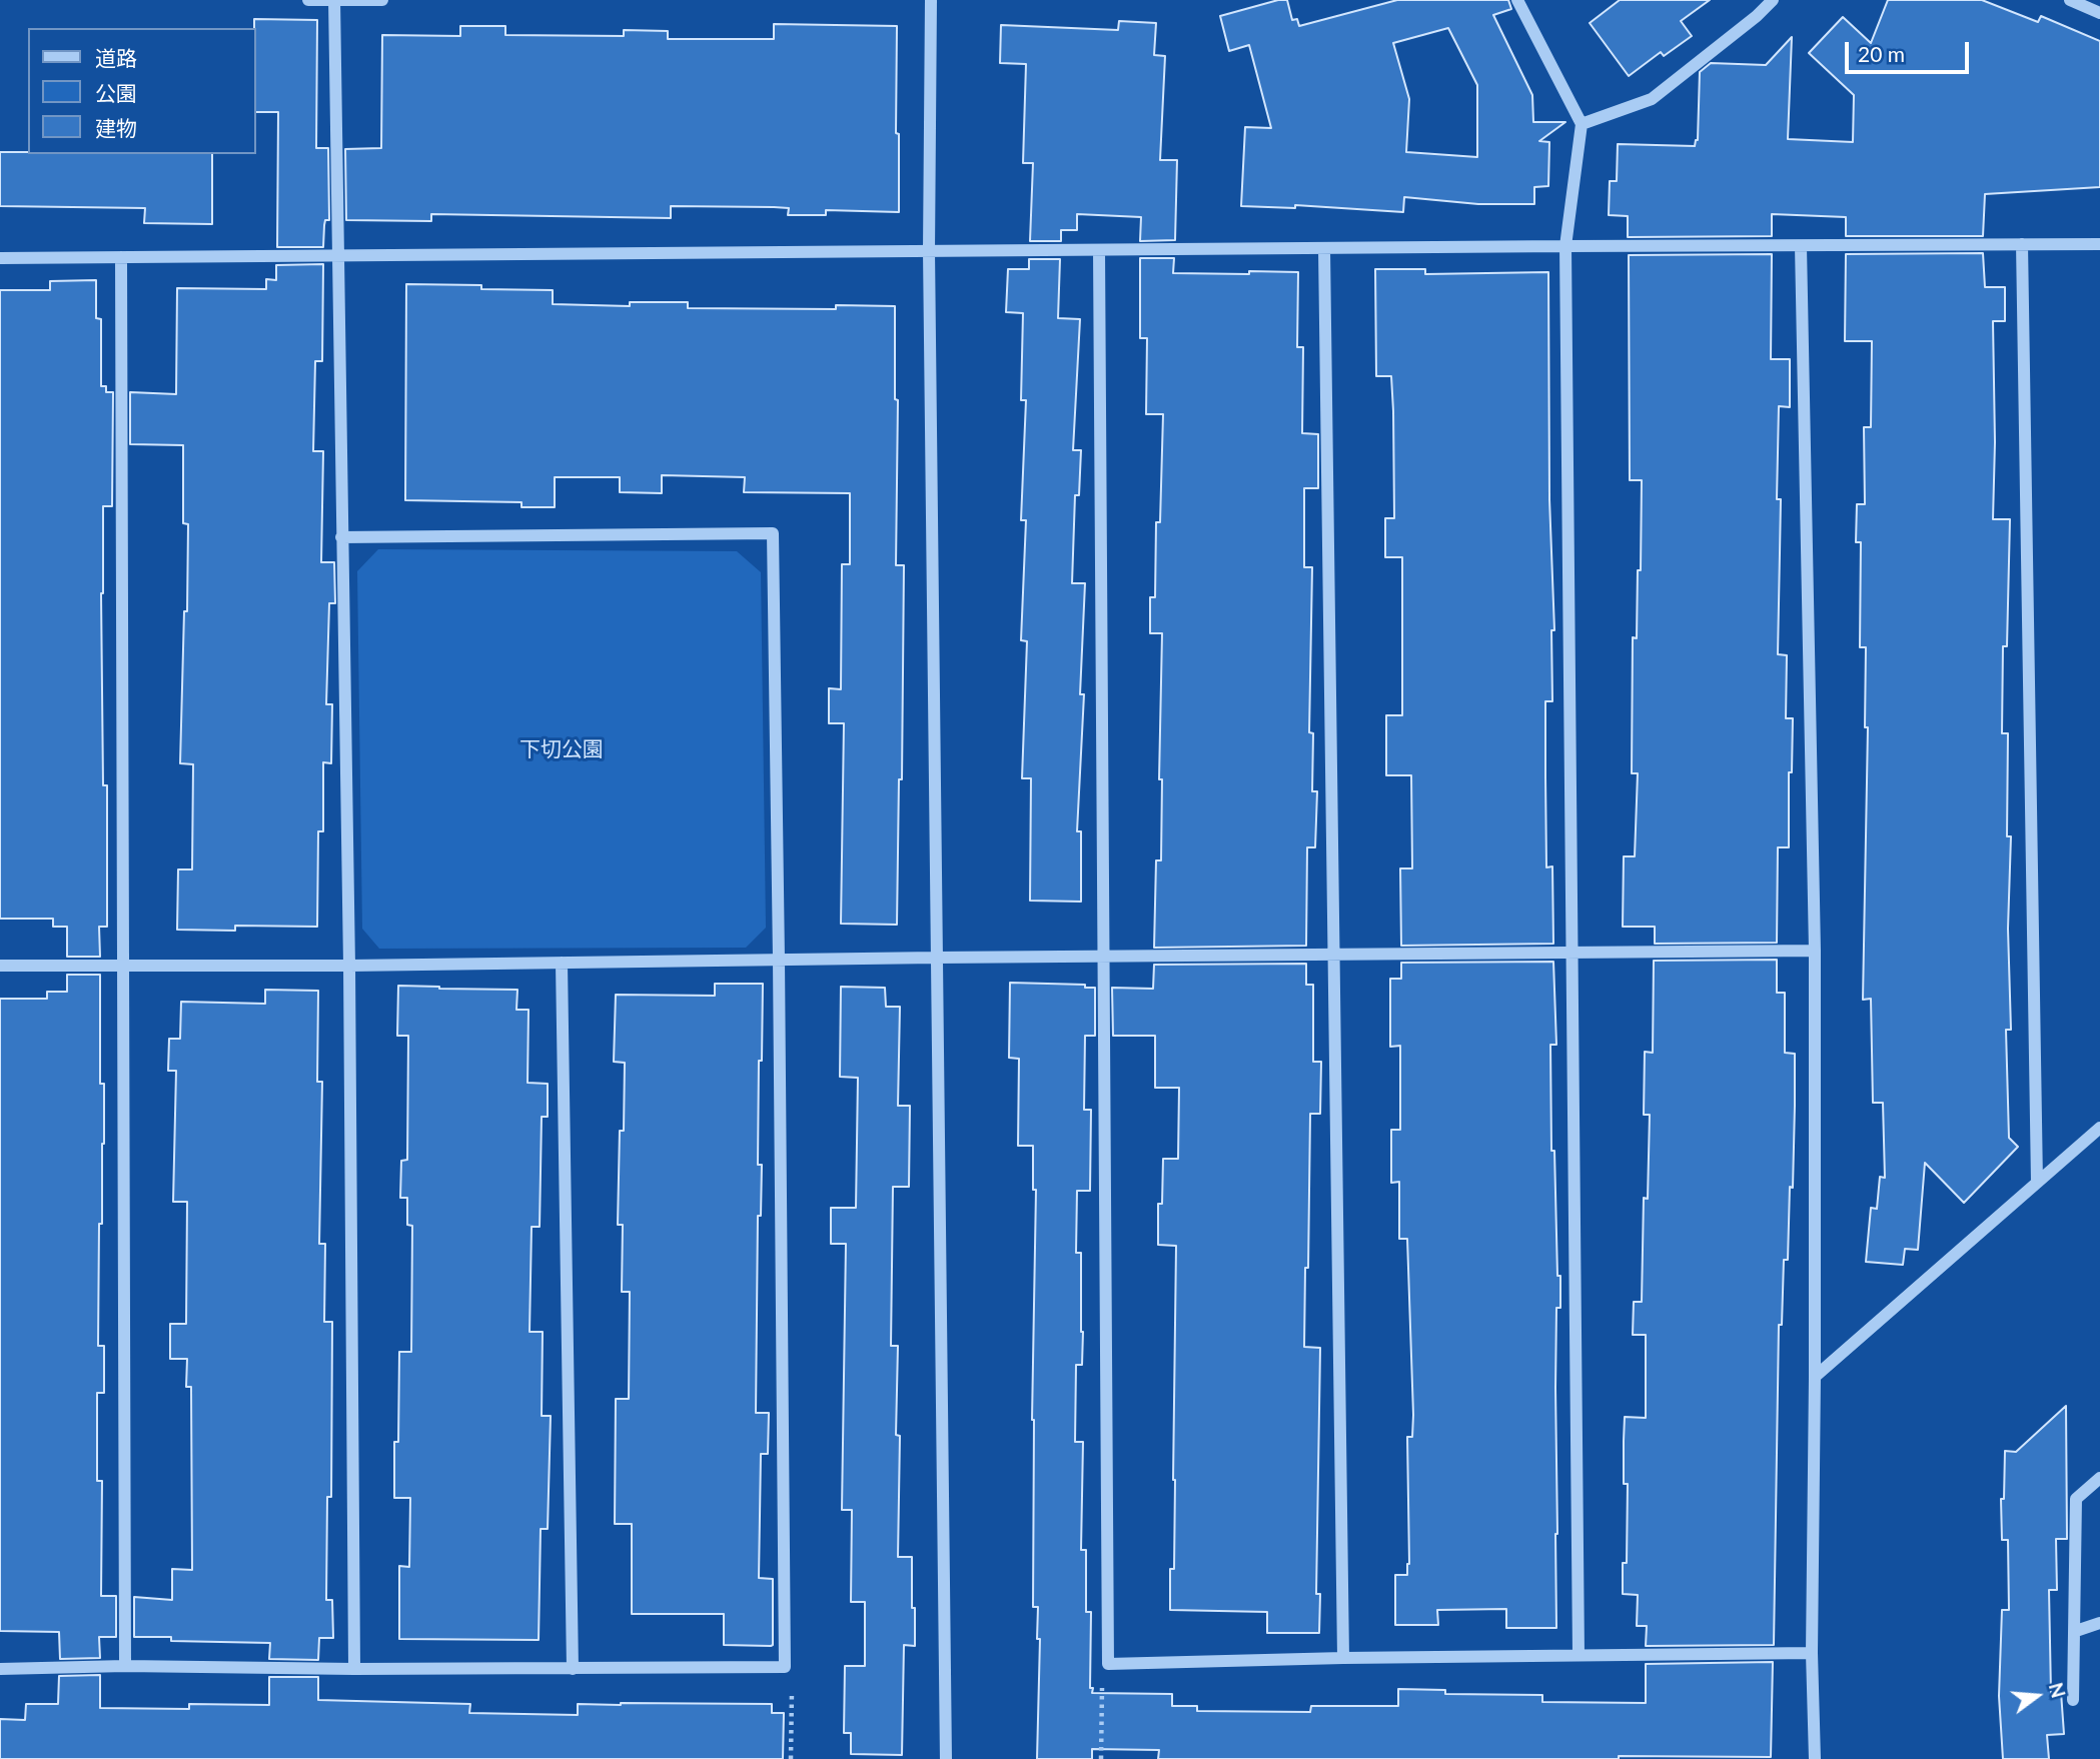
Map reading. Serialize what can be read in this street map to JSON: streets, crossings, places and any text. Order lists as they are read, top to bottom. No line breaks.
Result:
{"parks":["下切公園"],"legend":["道路","公園","建物"],"scale_bar":"20 m","north":"right"}
